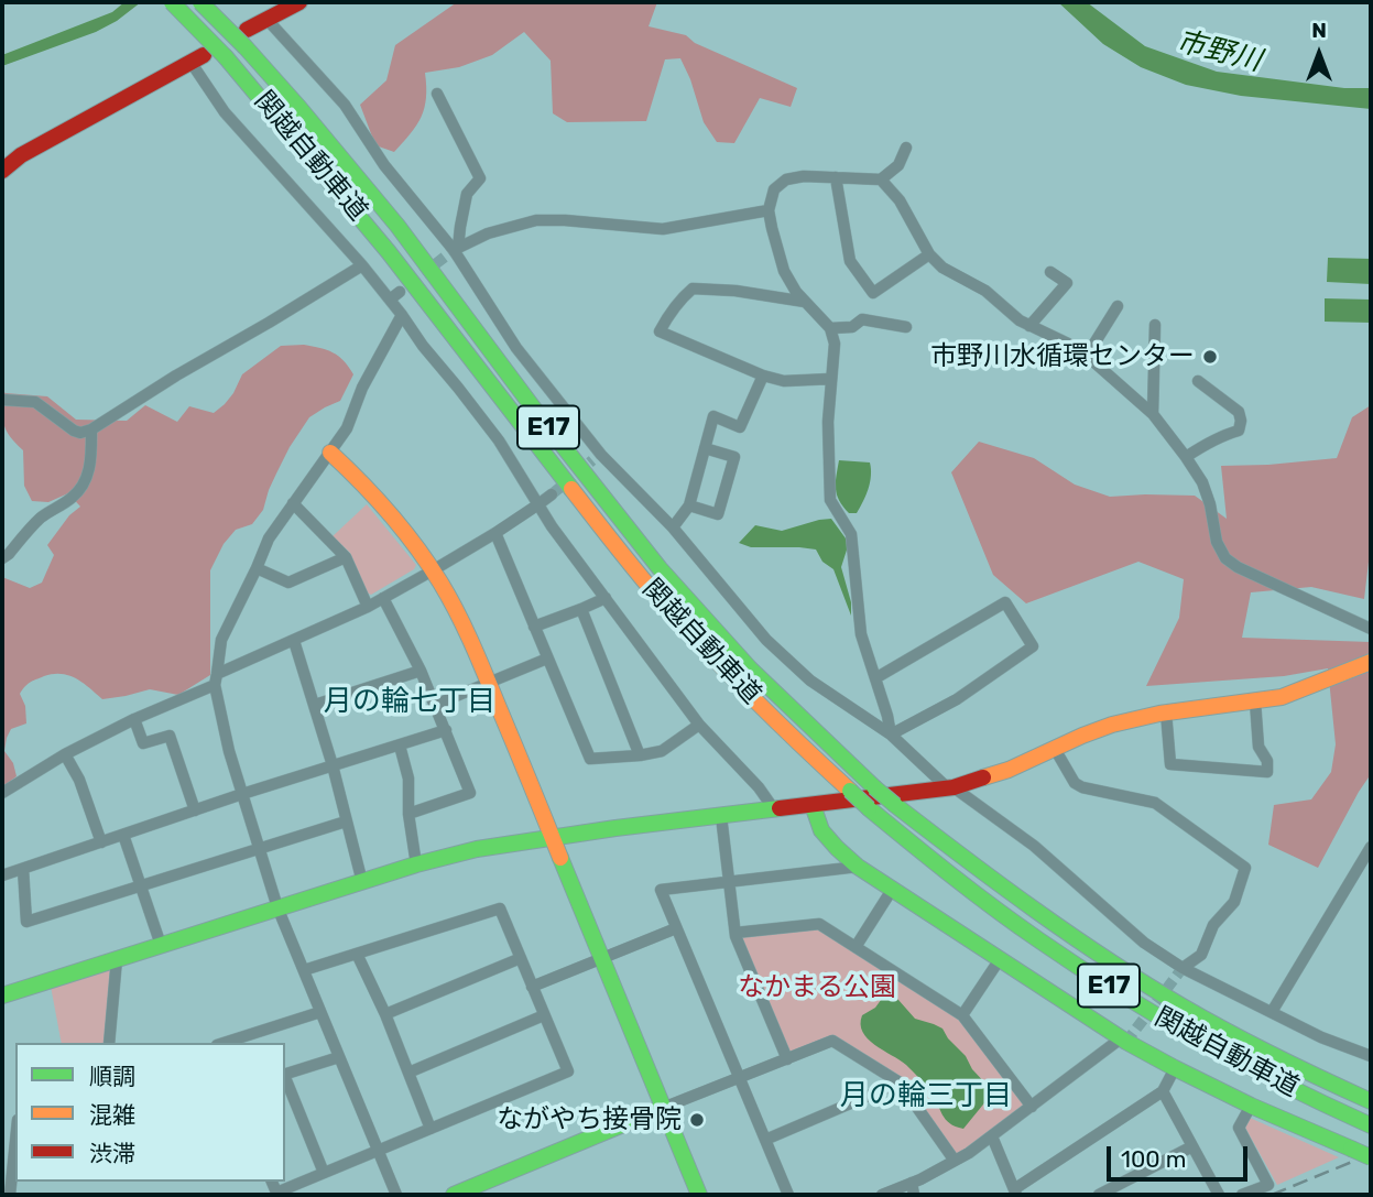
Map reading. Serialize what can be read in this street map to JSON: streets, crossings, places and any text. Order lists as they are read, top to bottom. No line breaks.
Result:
{"streets":{"main road":["関越自動車道","E17"]},"districts":["月の輪七丁目","月の輪三丁目"],"water":["市野川"],"parks":["なかまる公園"],"places":["市野川水循環センター","ながやち接骨院"],"legend":["順調","混雑","渋滞"],"scale_bar":"100 m","north":"top"}
